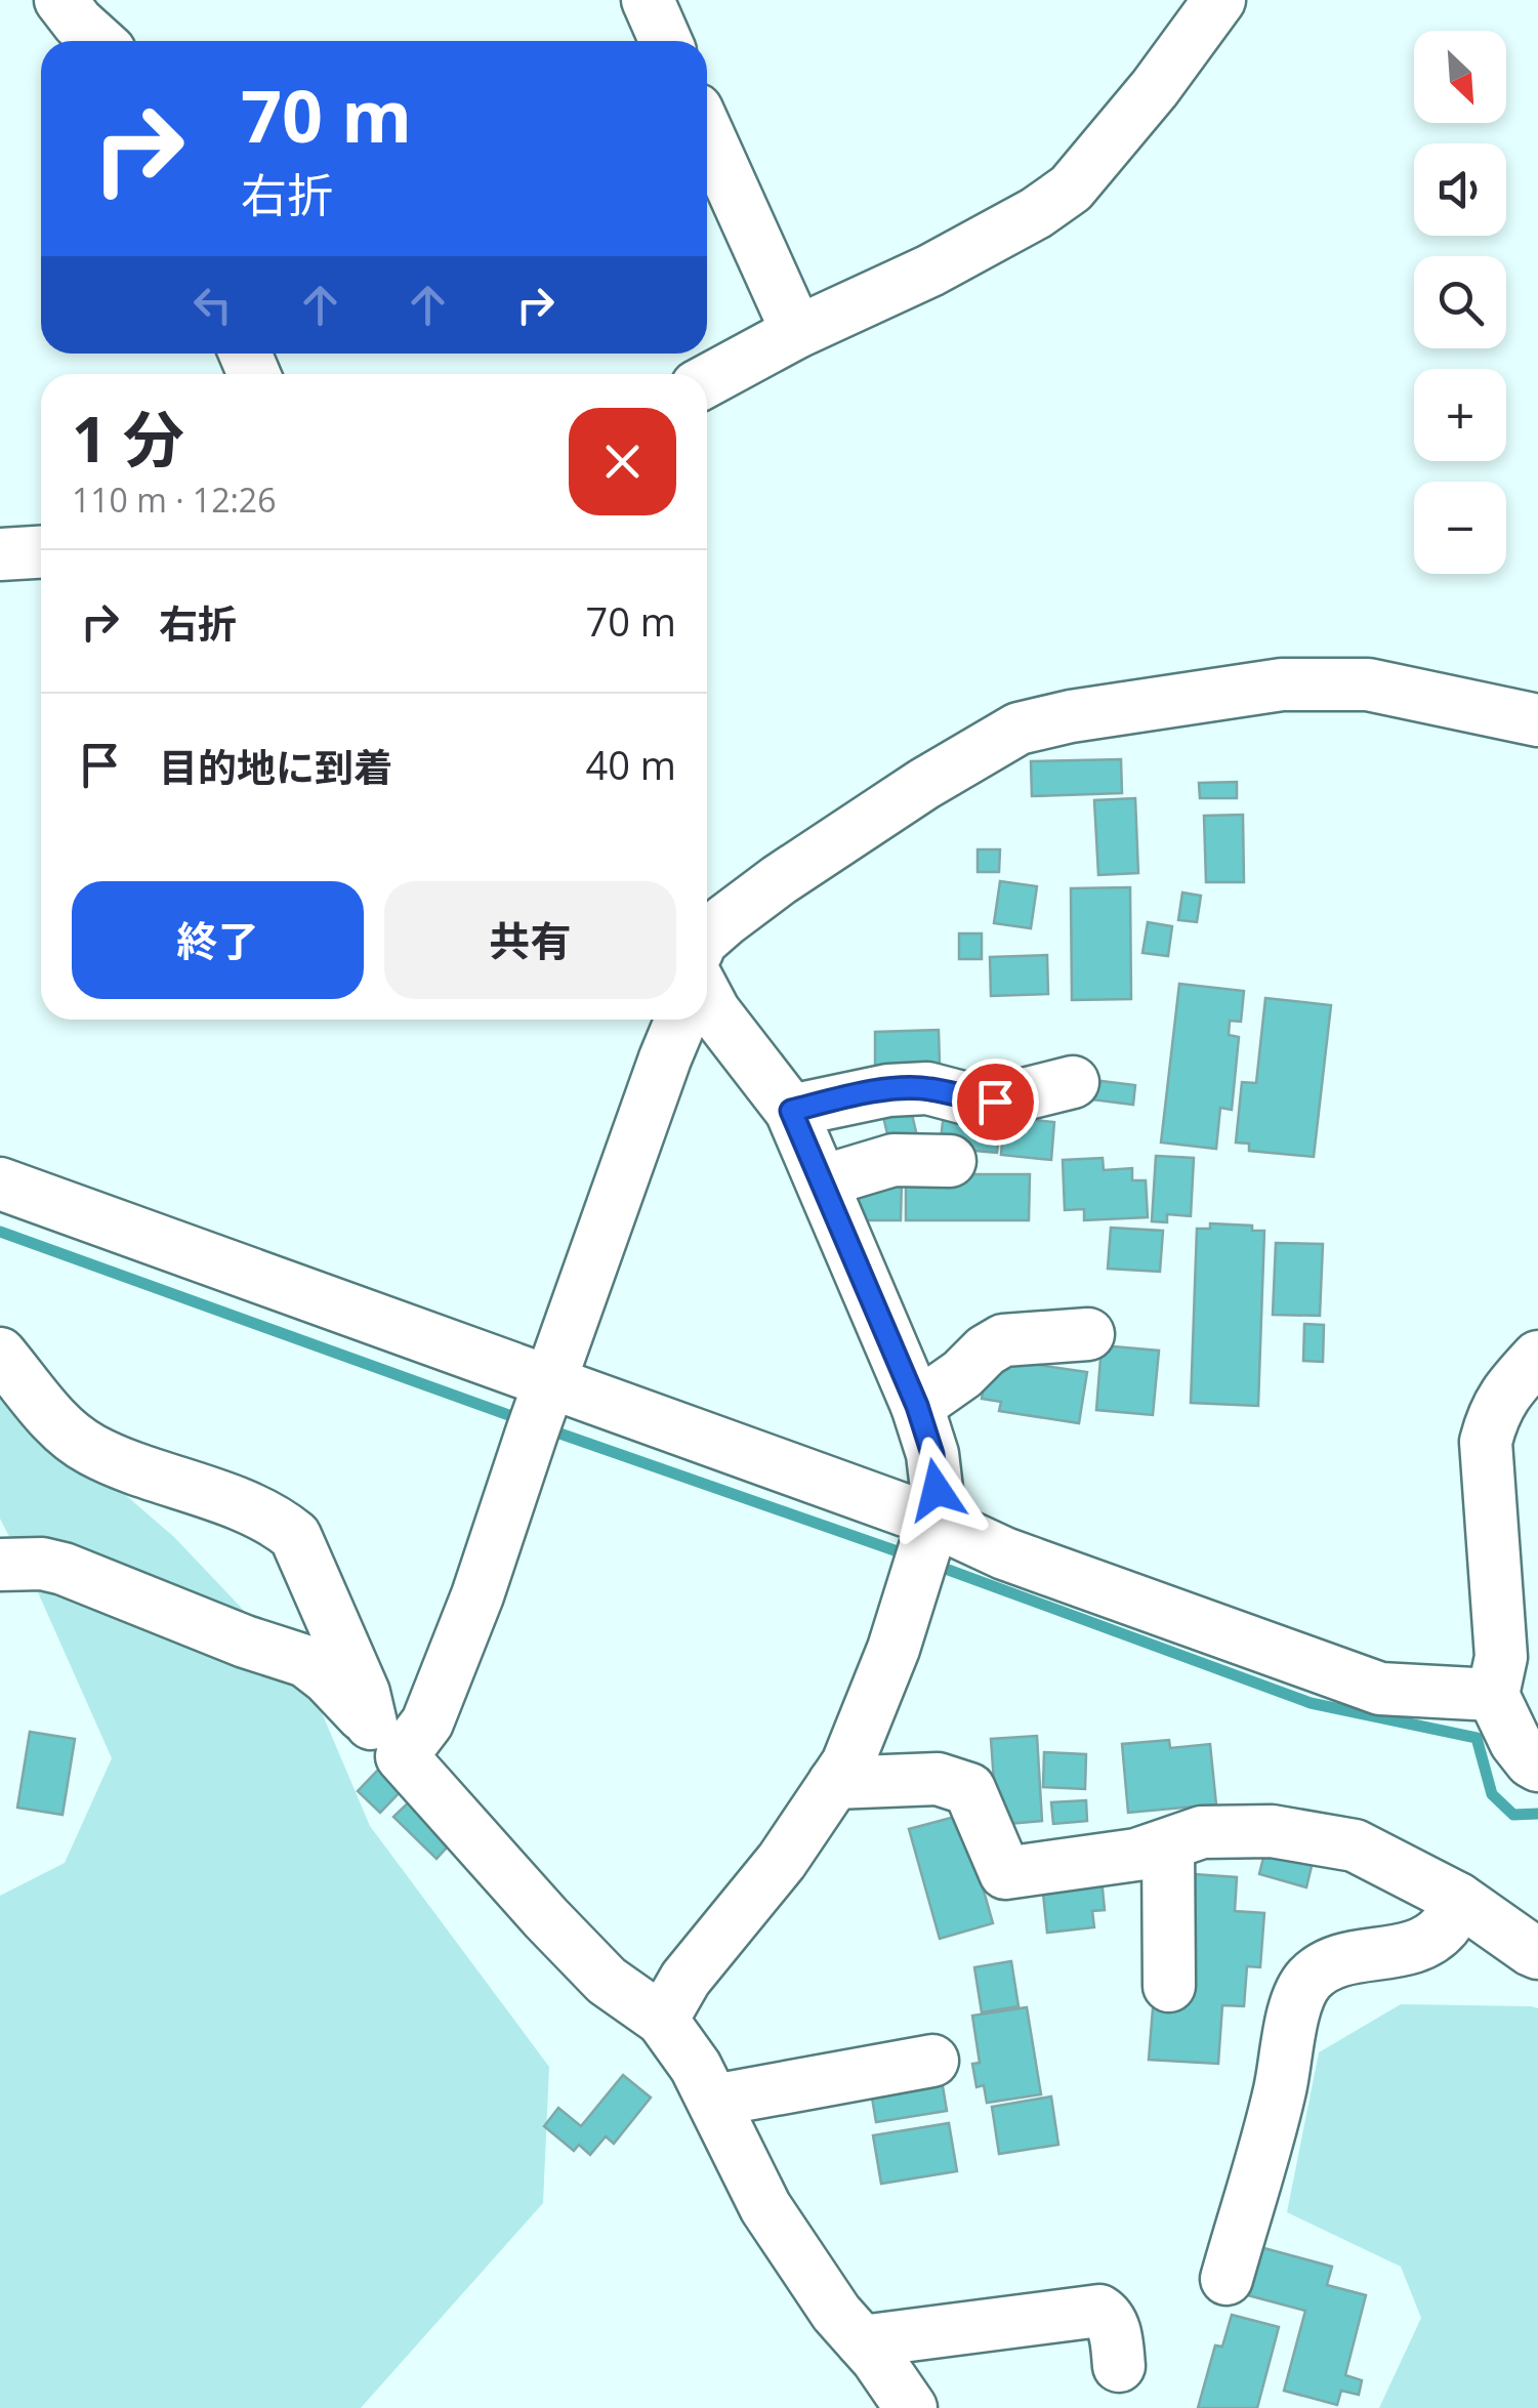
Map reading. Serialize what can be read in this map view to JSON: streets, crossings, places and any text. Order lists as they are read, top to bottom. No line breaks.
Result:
{"north":"bottom right","page":{"map_buttons":["+","−"],"turn":["70 m","右折"],"heading":["1 分","110 m · 12:26"],"list":[{"name":"右折","value":"70 m"},{"name":"目的地に到着","value":"40 m"}],"buttons":["終了","共有"]}}
